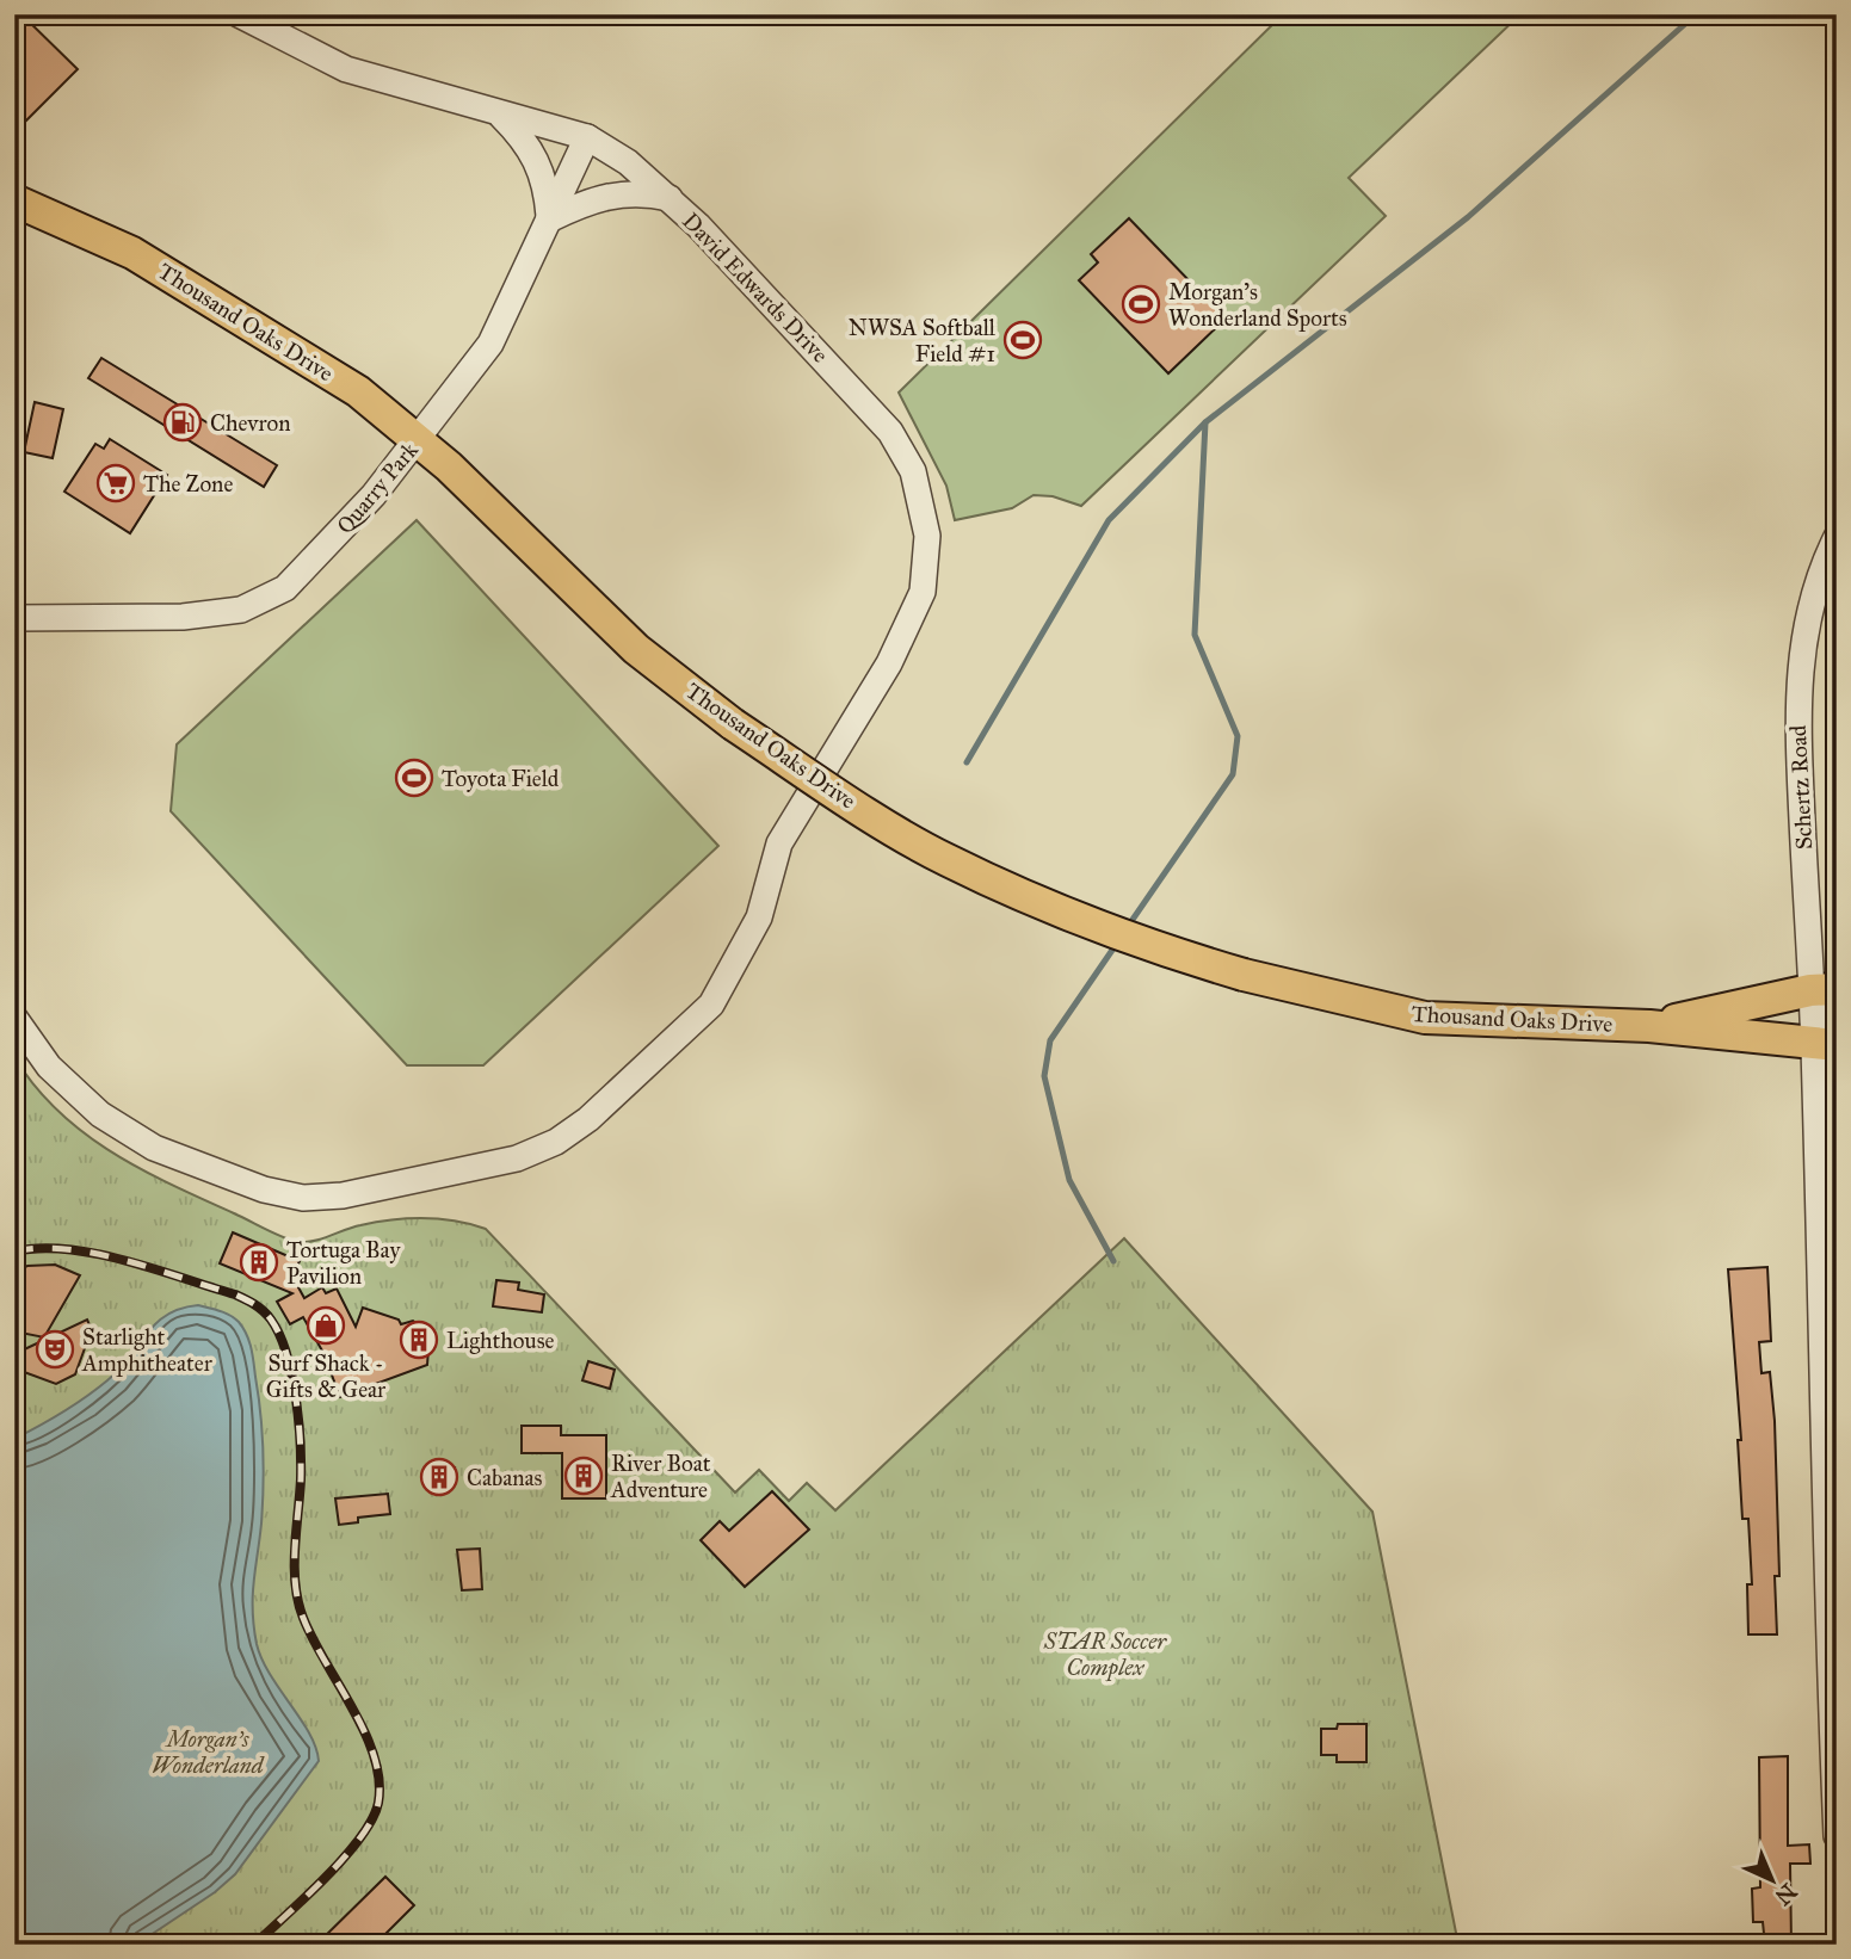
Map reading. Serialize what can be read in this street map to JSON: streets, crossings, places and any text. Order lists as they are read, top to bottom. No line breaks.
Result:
{"streets":{"main road":["Thousand Oaks Drive"],"street":["David Edwards Drive","Quarry Park","Schertz Road"]},"crossings":[["David Edwards Drive","Quarry Park"],["Thousand Oaks Drive","Quarry Park"],["Thousand Oaks Drive","Schertz Road"]],"parks":["STAR Soccer Complex","Morgan's Wonderland"],"places":{"sports":["Morgan’s Wonderland Sports","NWSA Softball Field #1","Toyota Field"],"fuel station":["Chevron"],"supermarket":["The Zone"],"building":["Tortuga Bay Pavilion","Lighthouse","River Boat Adventure","Cabanas"],"shop":["Surf Shack - Gifts & Gear"],"theatre":["Starlight Amphitheater"]},"north":"bottom right"}
